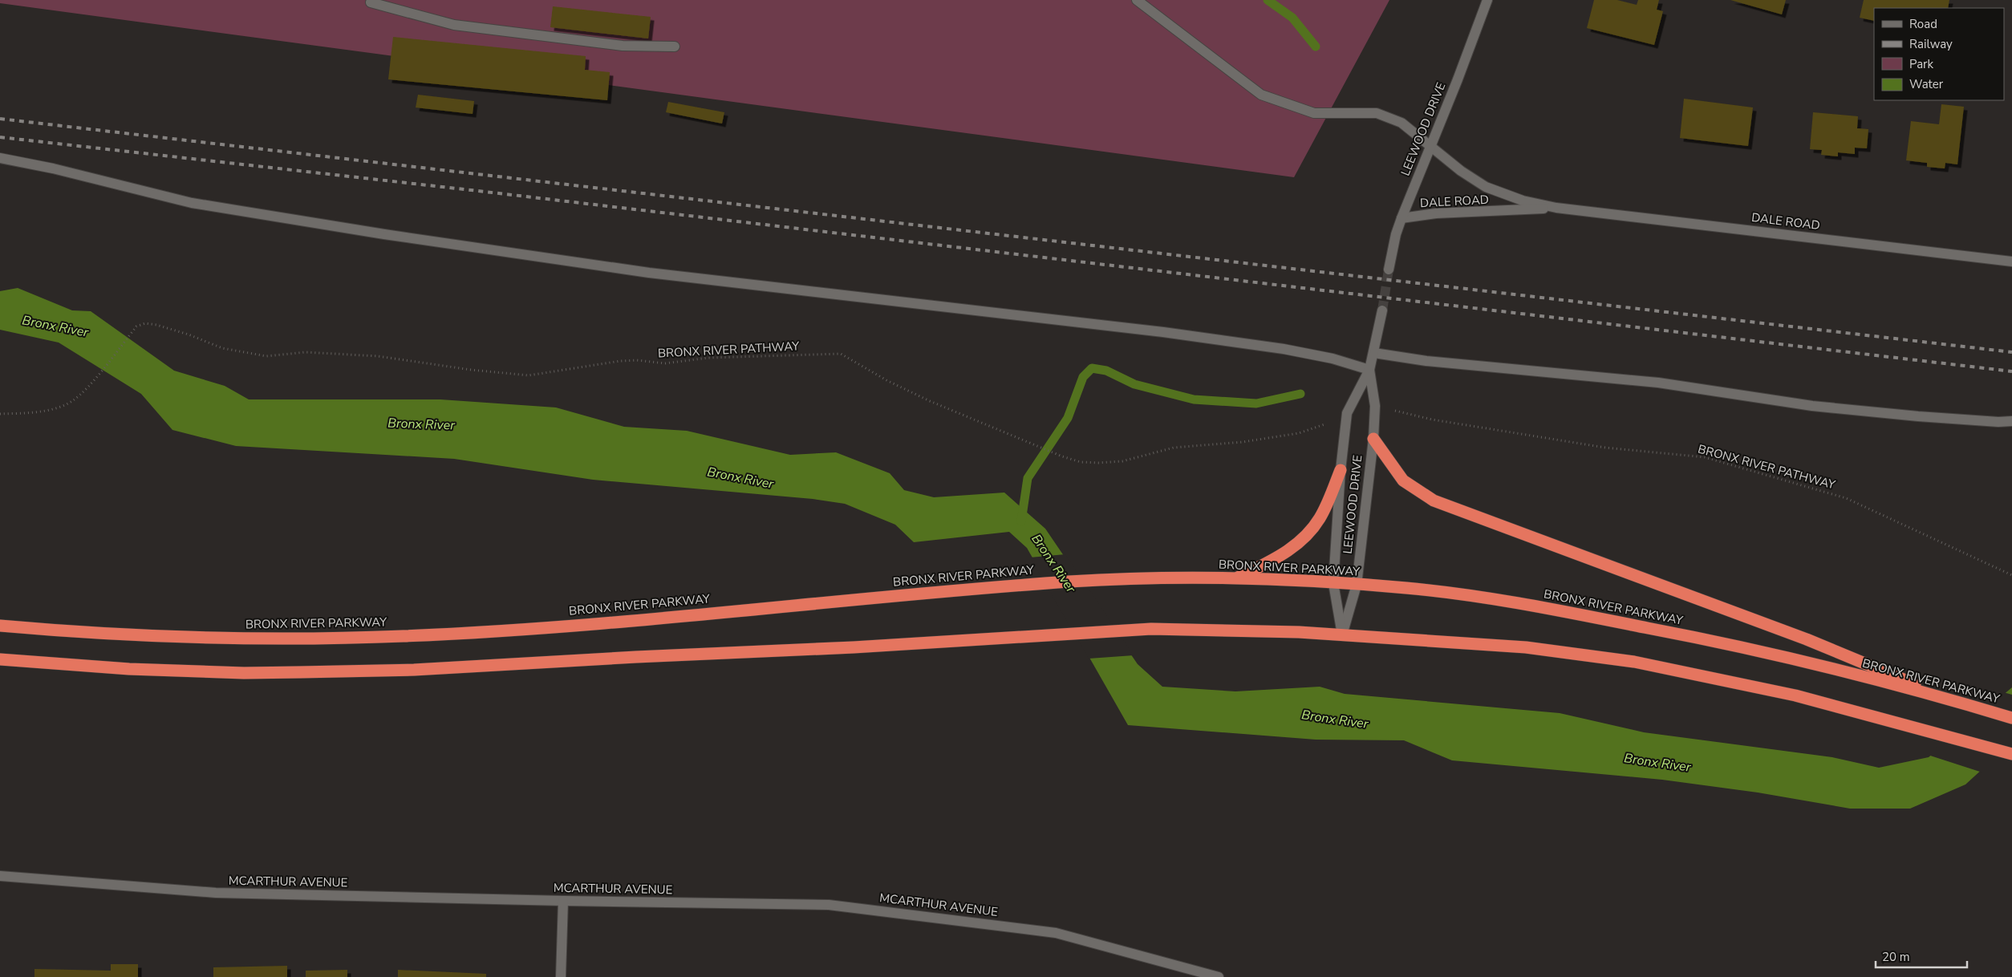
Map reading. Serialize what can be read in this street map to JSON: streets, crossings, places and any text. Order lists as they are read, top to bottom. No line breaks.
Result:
{"streets":{"highway":["BRONX RIVER PARKWAY"],"street":["LEEWOOD DRIVE","DALE ROAD","MCARTHUR AVENUE"],"path":["BRONX RIVER PATHWAY"]},"crossings":[["LEEWOOD DRIVE","DALE ROAD"],["LEEWOOD DRIVE","BRONX RIVER PARKWAY"]],"water":["Bronx River"],"legend":["Road","Railway","Park","Water"],"scale_bar":"20 m"}
